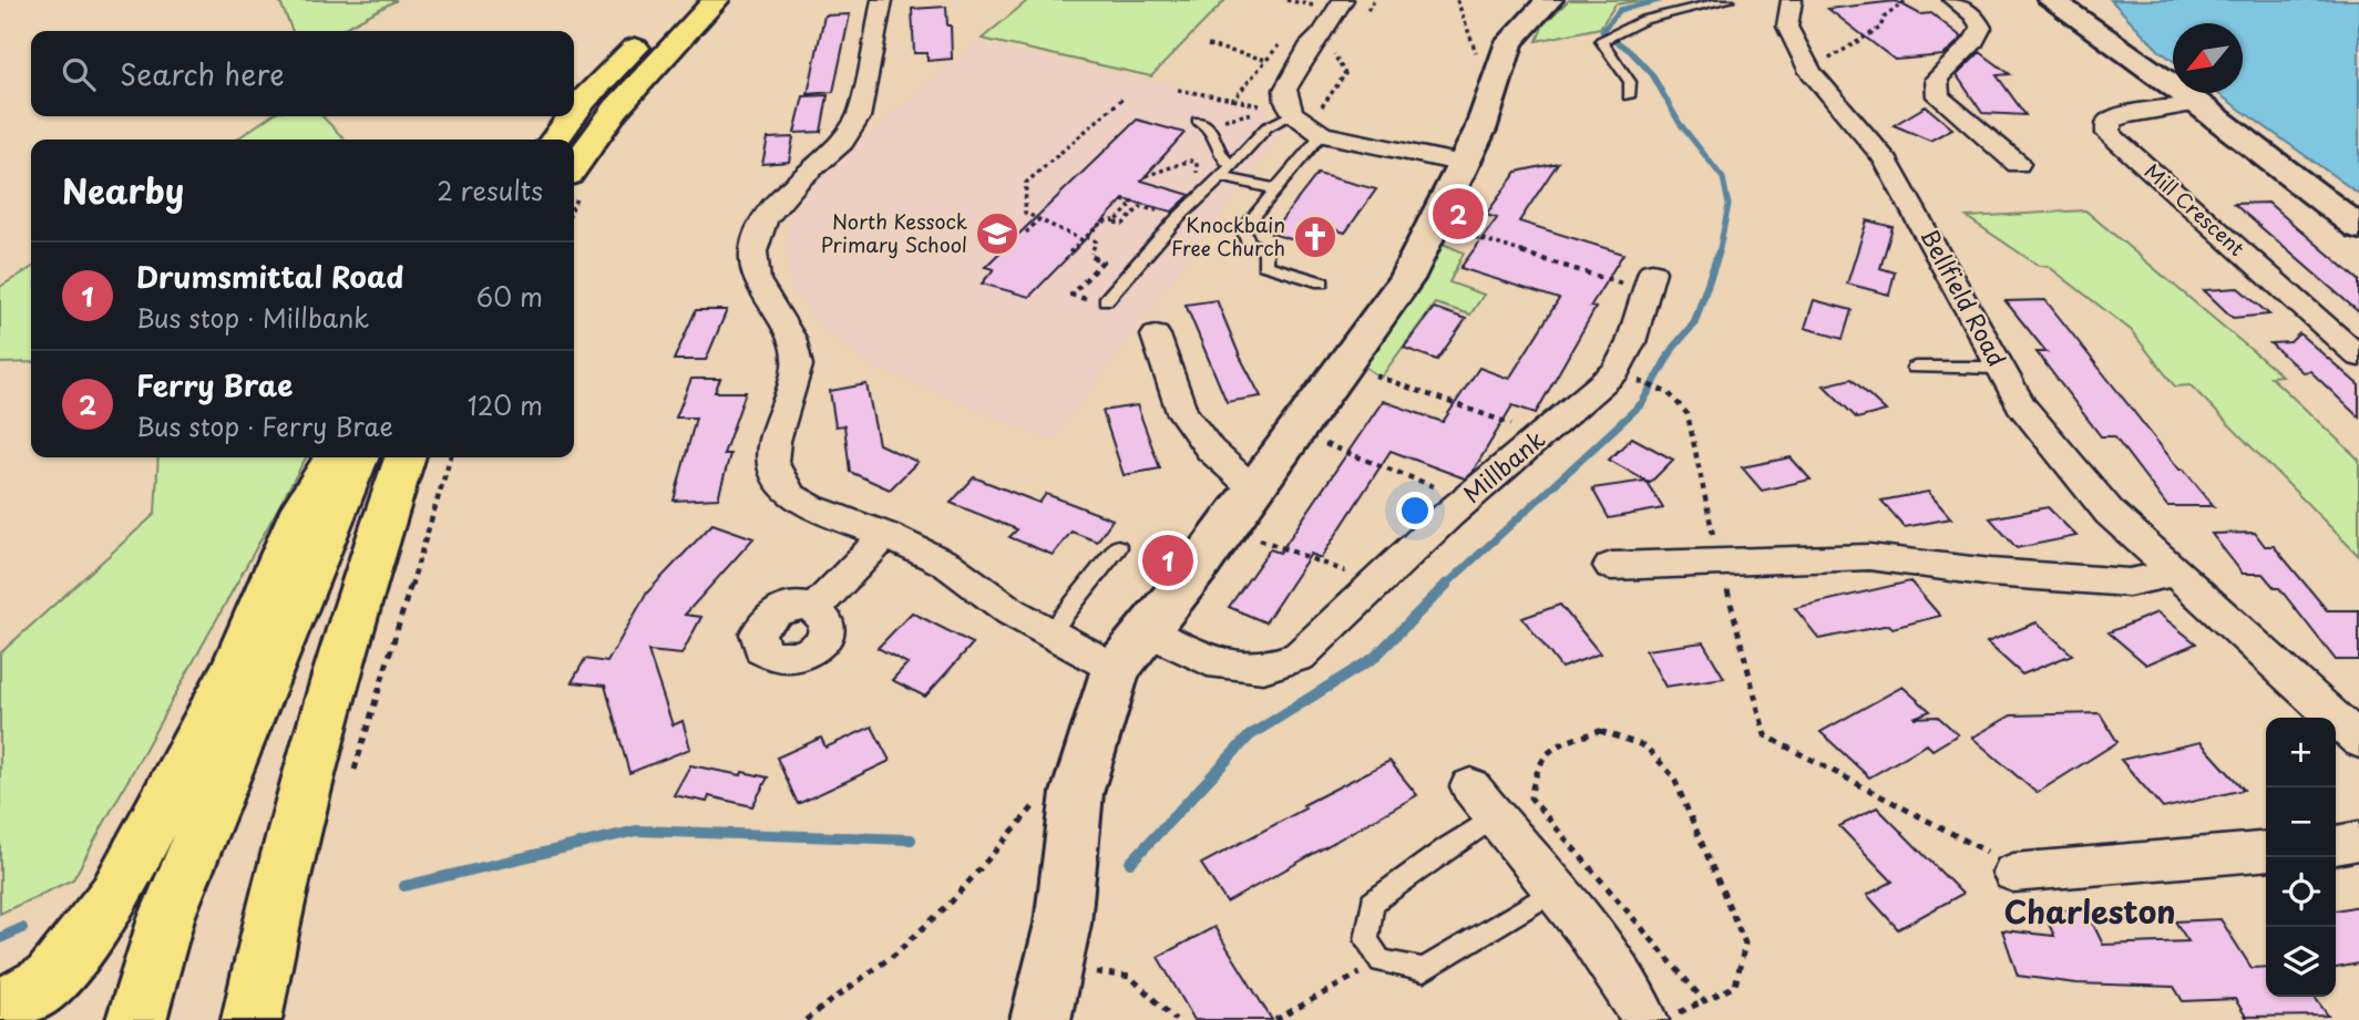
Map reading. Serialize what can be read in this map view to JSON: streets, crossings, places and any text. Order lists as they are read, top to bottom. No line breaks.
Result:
{"streets":{"street":["Mill Crescent","Bellfield Road","Millbank"]},"districts":["Charleston"],"places":{"school or university":["North Kessock Primary School"],"church":["Knockbain Free Church"]},"north":"bottom left","page":{"search":"Search here","heading":["Nearby","2 results"],"pins":["2","1"],"list":[{"mark":"1","name":"Drumsmittal Road","note":"Bus stop · Millbank","value":"60 m"},{"mark":"2","name":"Ferry Brae","note":"Bus stop · Ferry Brae","value":"120 m"}],"map_buttons":["+","−"]}}
